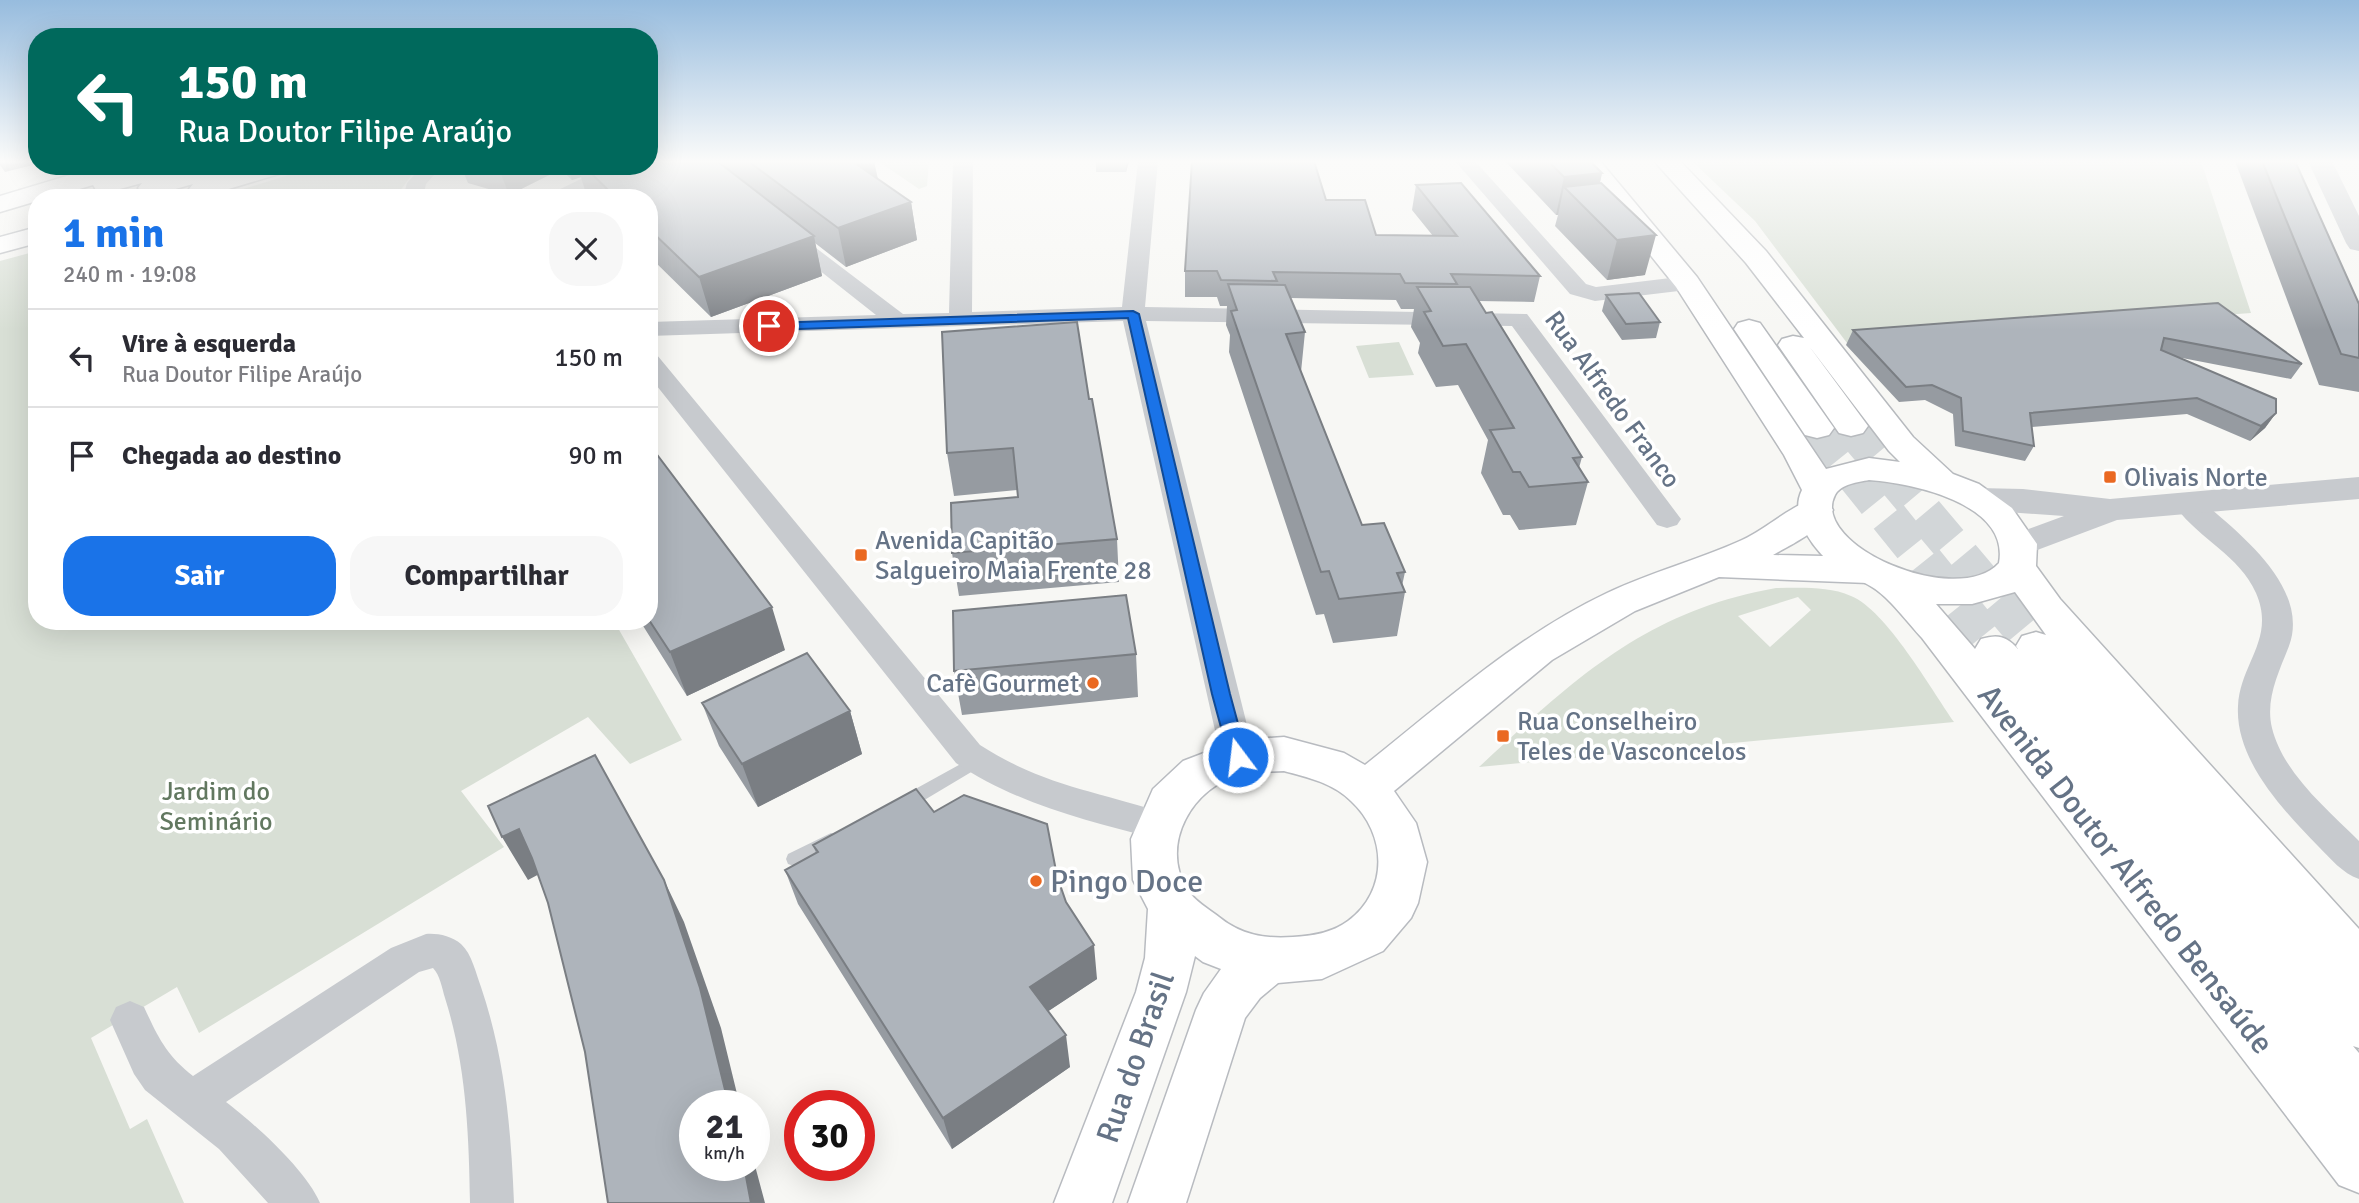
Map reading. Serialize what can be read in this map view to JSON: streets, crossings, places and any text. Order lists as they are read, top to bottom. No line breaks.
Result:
{"streets":{"main road":["Avenida Doutor Alfredo Bensaúde","Rua do Brasil"],"street":["Rua Alfredo Franco"]},"parks":["Jardim do Seminário"],"places":{"transit":["Olivais Norte","Avenida Capitão Salgueiro Maia Frente 28","Rua Conselheiro Teles de Vasconcelos"],"other":["Cafè Gourmet","Pingo Doce"]},"page":{"turn":["150 m","Rua Doutor Filipe Araújo"],"heading":["1 min","240 m · 19:08"],"list":[{"name":"Vire à esquerda","note":"Rua Doutor Filipe Araújo","value":"150 m"},{"name":"Chegada ao destino","value":"90 m"}],"buttons":["Sair","Compartilhar"],"speed":"21 km/h","limit":"30"}}
